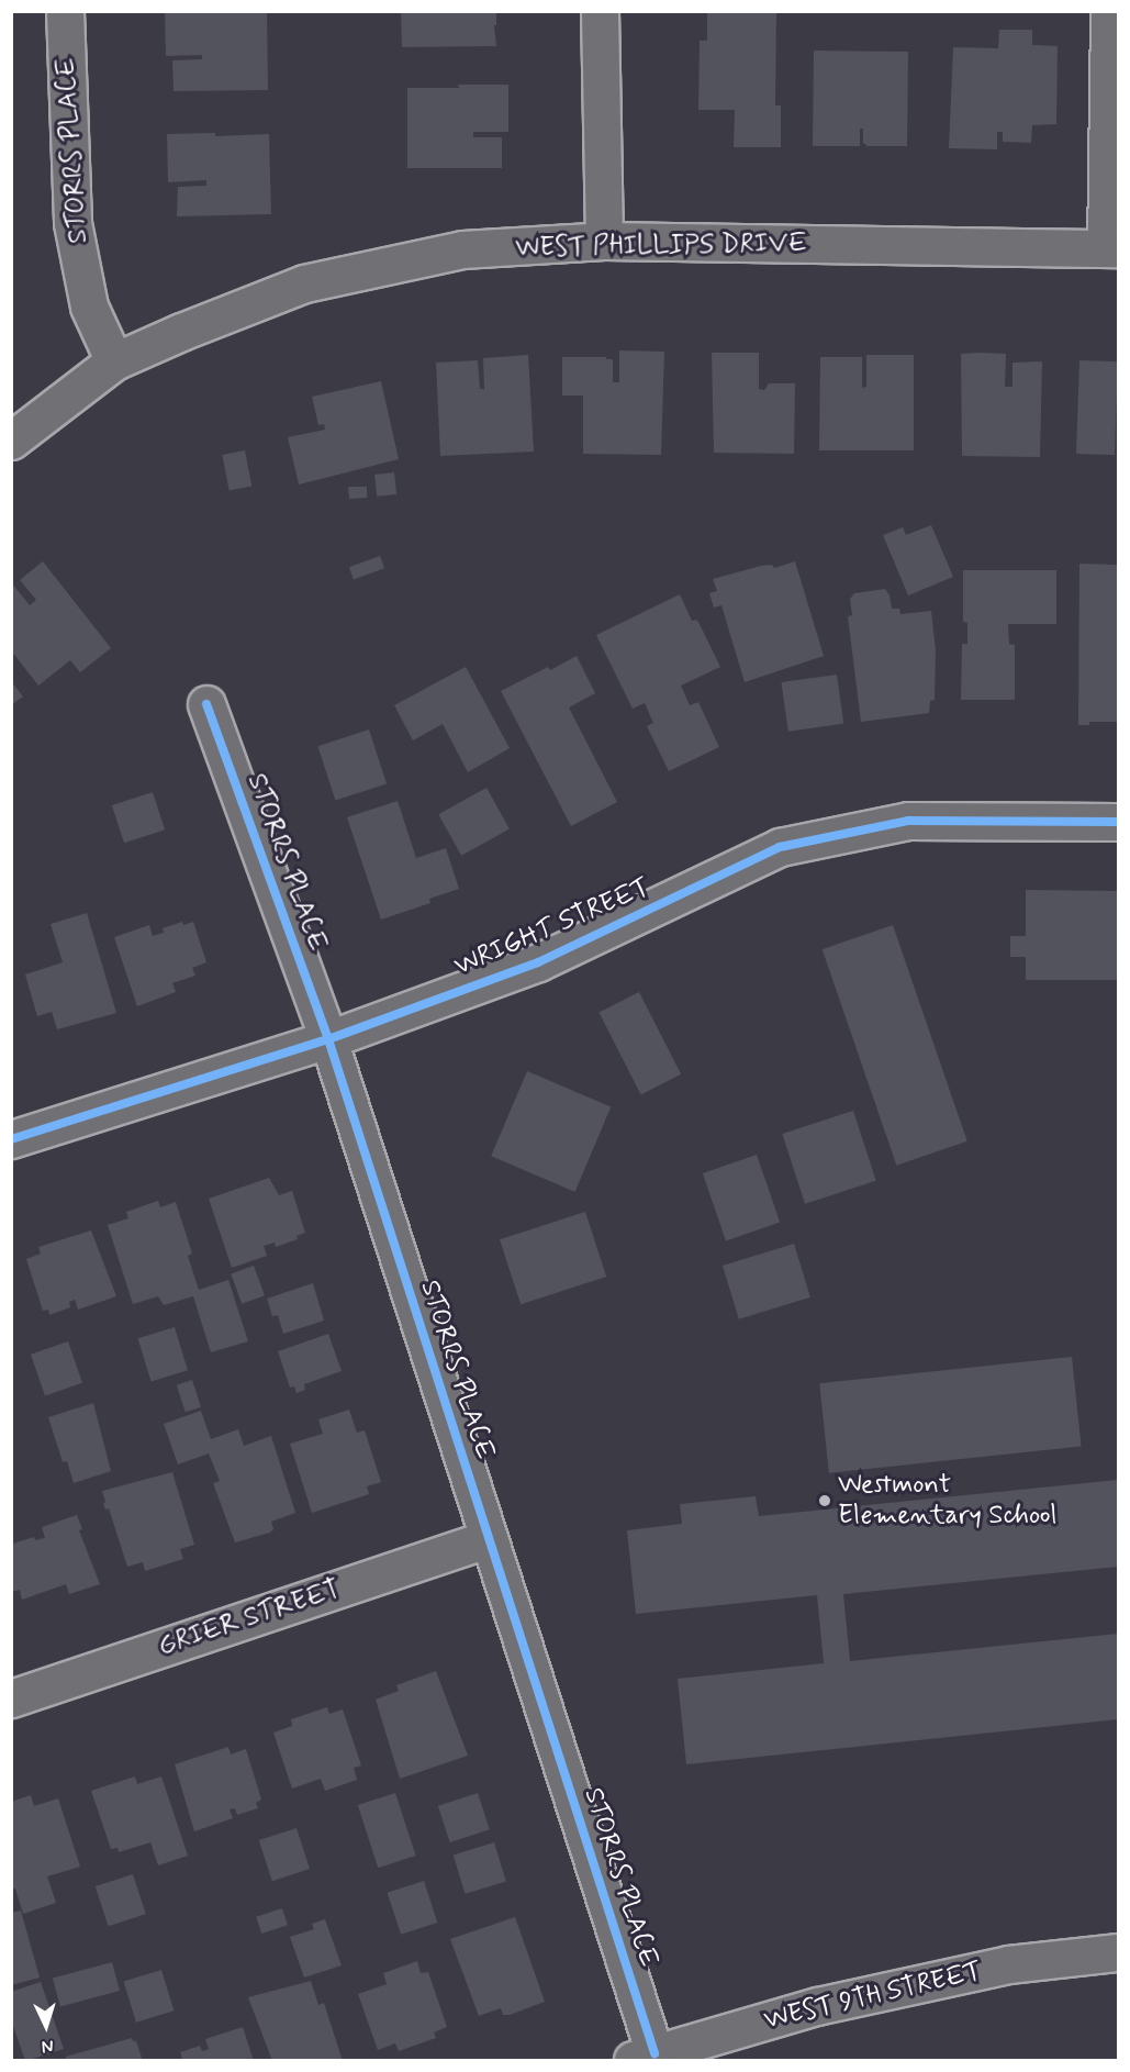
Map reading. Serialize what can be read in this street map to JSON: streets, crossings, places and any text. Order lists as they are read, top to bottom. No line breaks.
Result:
{"streets":{"street":["STORRS PLACE","WEST PHILLIPS DRIVE","WRIGHT STREET","GRIER STREET","WEST 9TH STREET"]},"crossings":[["STORRS PLACE","WEST PHILLIPS DRIVE"],["STORRS PLACE","WRIGHT STREET"],["STORRS PLACE","GRIER STREET"],["STORRS PLACE","WEST 9TH STREET"]],"places":["Westmont Elementary School"],"north":"bottom"}
